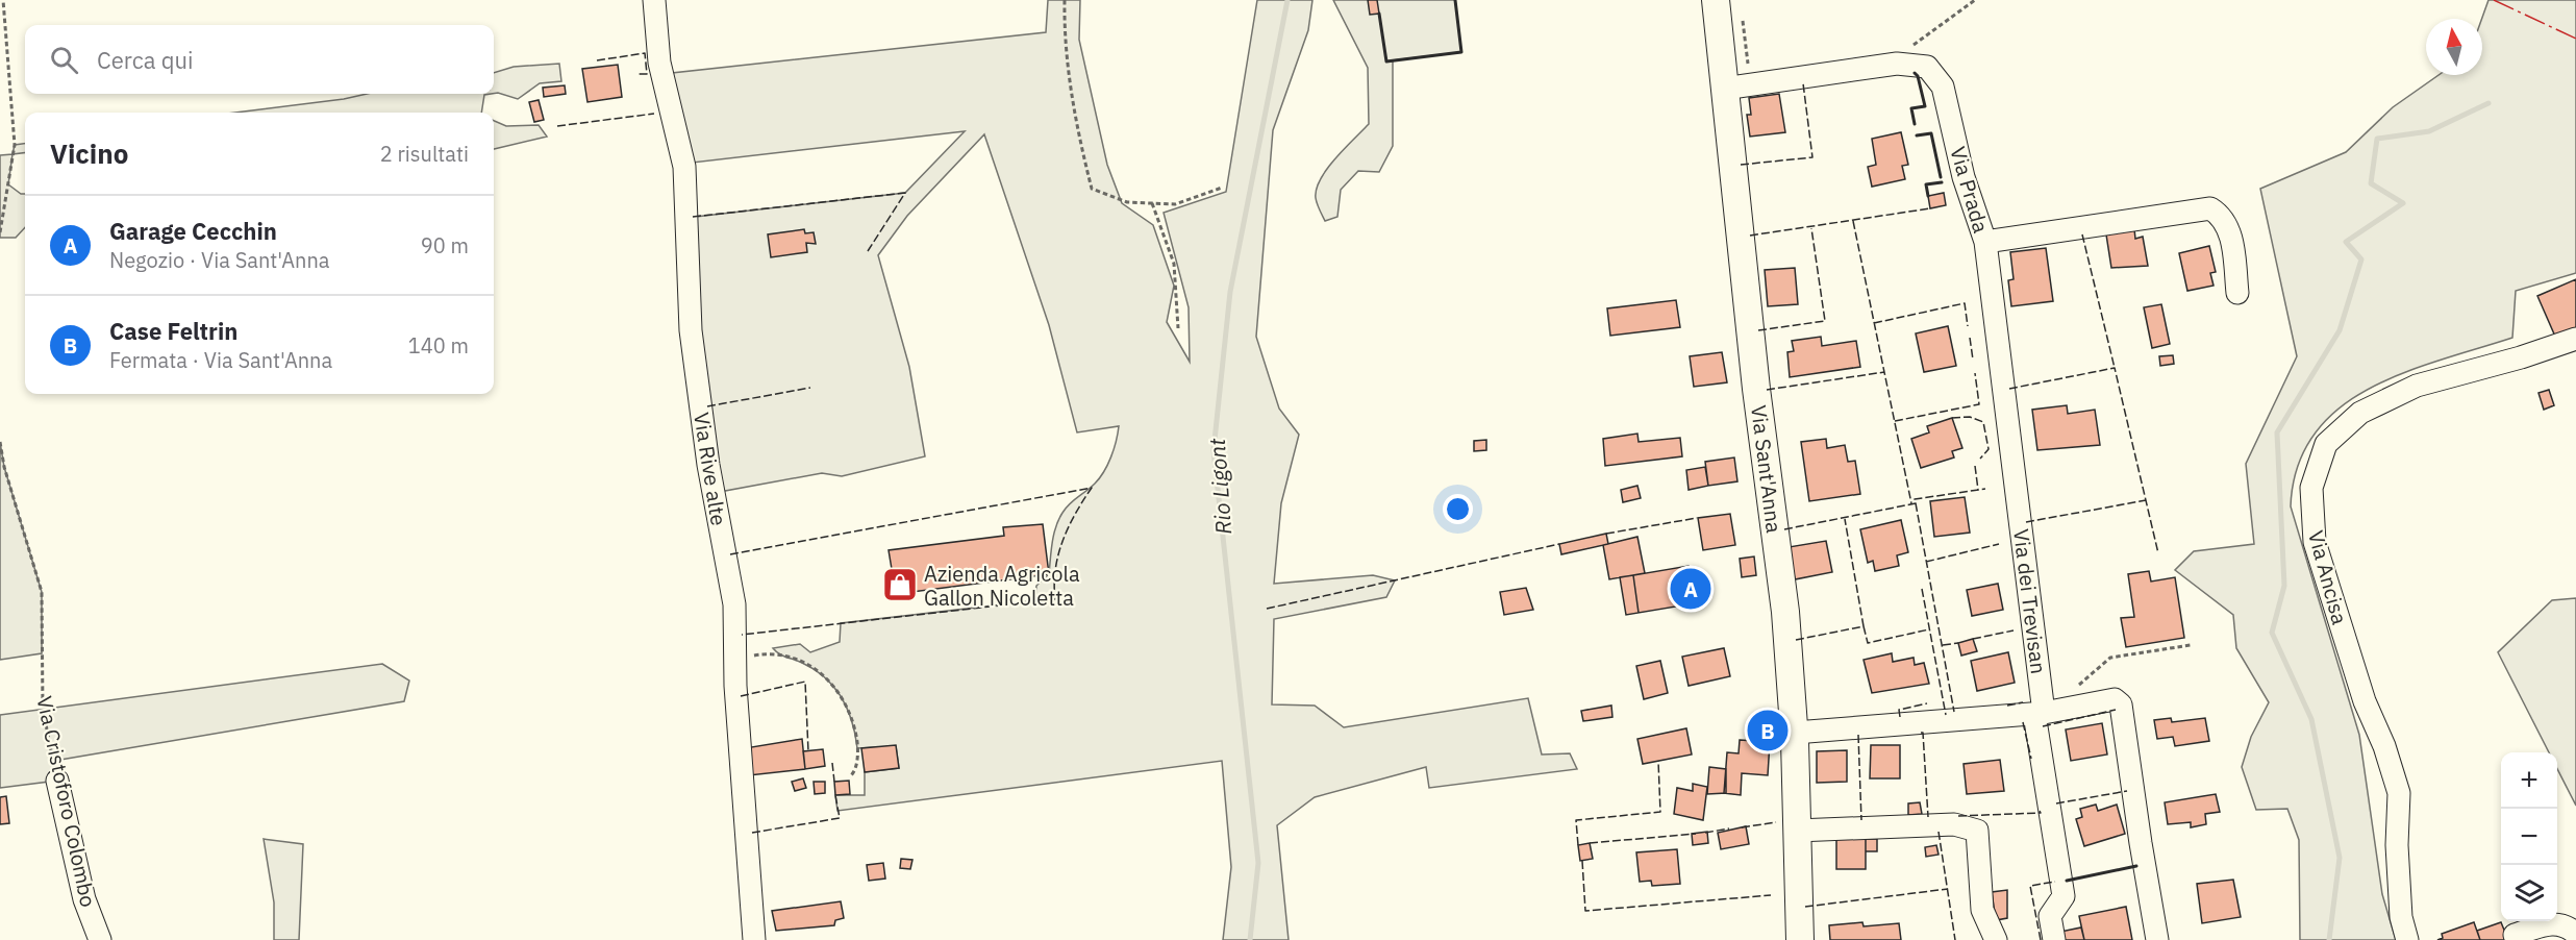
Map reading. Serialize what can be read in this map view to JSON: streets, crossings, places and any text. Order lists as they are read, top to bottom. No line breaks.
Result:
{"streets":{"main road":["Via Sant'Anna"],"street":["Via Prada","Via Rive alte","Via Ancisa","Via dei Trevisan","Via Cristoforo Colombo"]},"crossings":[["Via Prada","Via Sant'Anna"],["Via Prada","Via dei Trevisan"]],"water":["Rio Ligont"],"places":{"shop":["Azienda Agricola Gallon Nicoletta"]},"north":"top","page":{"search":"Cerca qui","heading":["Vicino","2 risultati"],"list":[{"mark":"A","name":"Garage Cecchin","note":"Negozio · Via Sant'Anna","value":"90 m"},{"mark":"B","name":"Case Feltrin","note":"Fermata · Via Sant'Anna","value":"140 m"}],"pins":["A","B"],"map_buttons":["+","−"]}}
